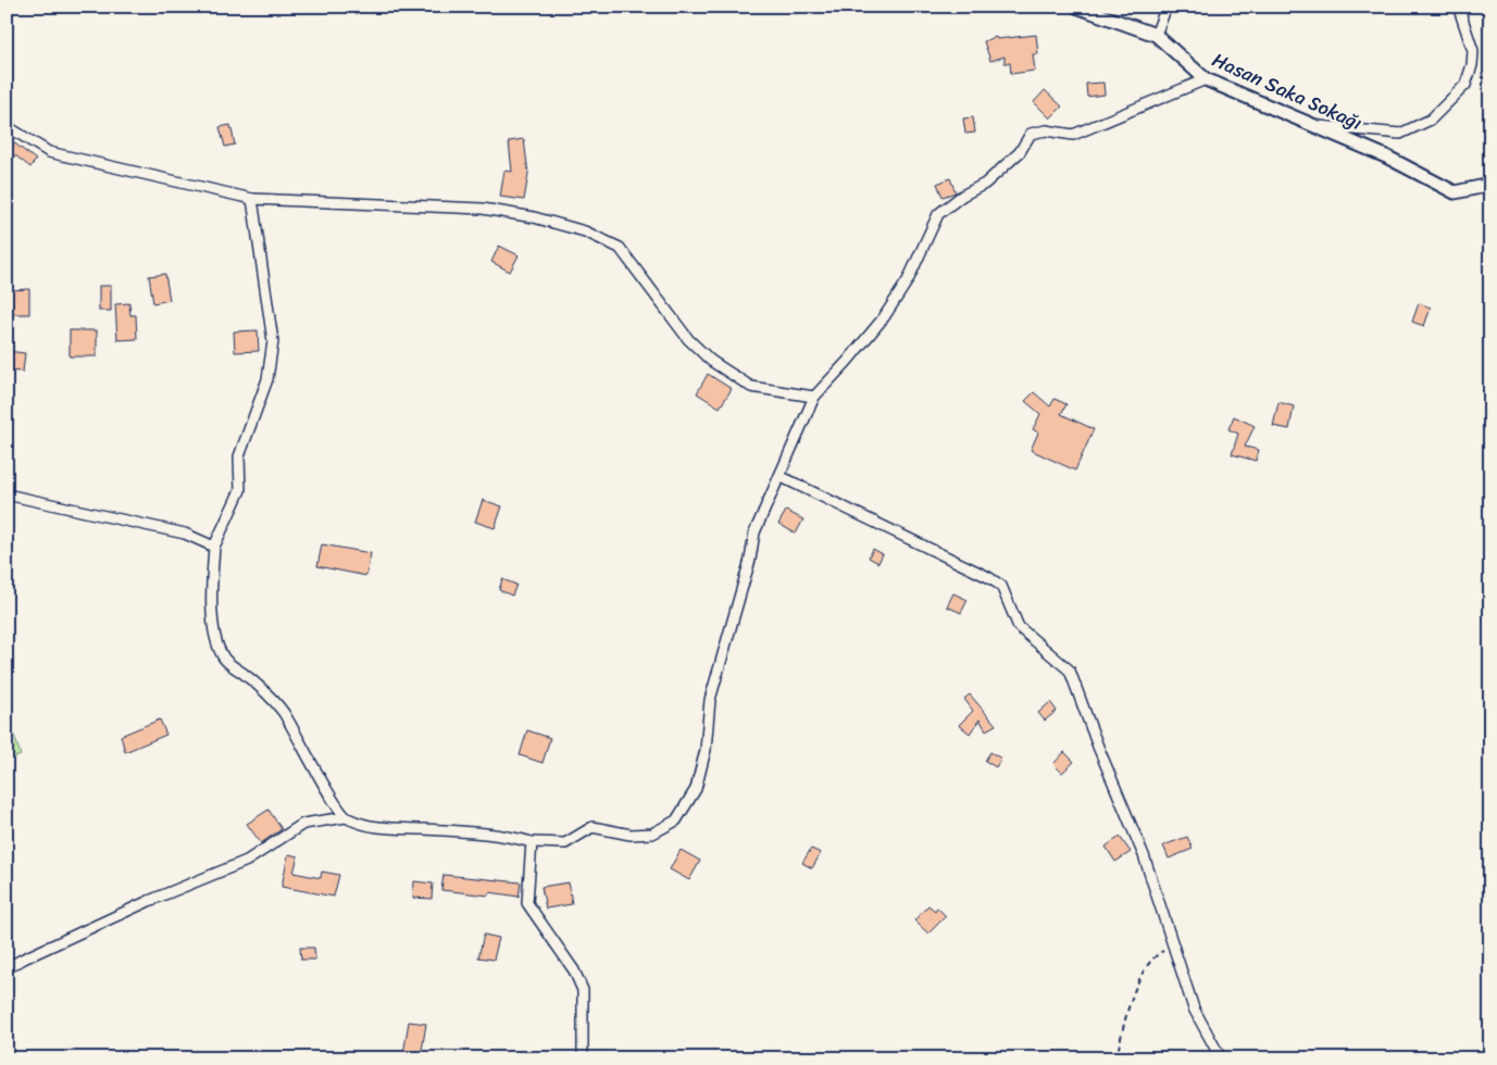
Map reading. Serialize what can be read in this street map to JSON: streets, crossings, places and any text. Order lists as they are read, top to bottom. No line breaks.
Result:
{"streets":{"street":["Hasan Saka Sokağı"]}}
